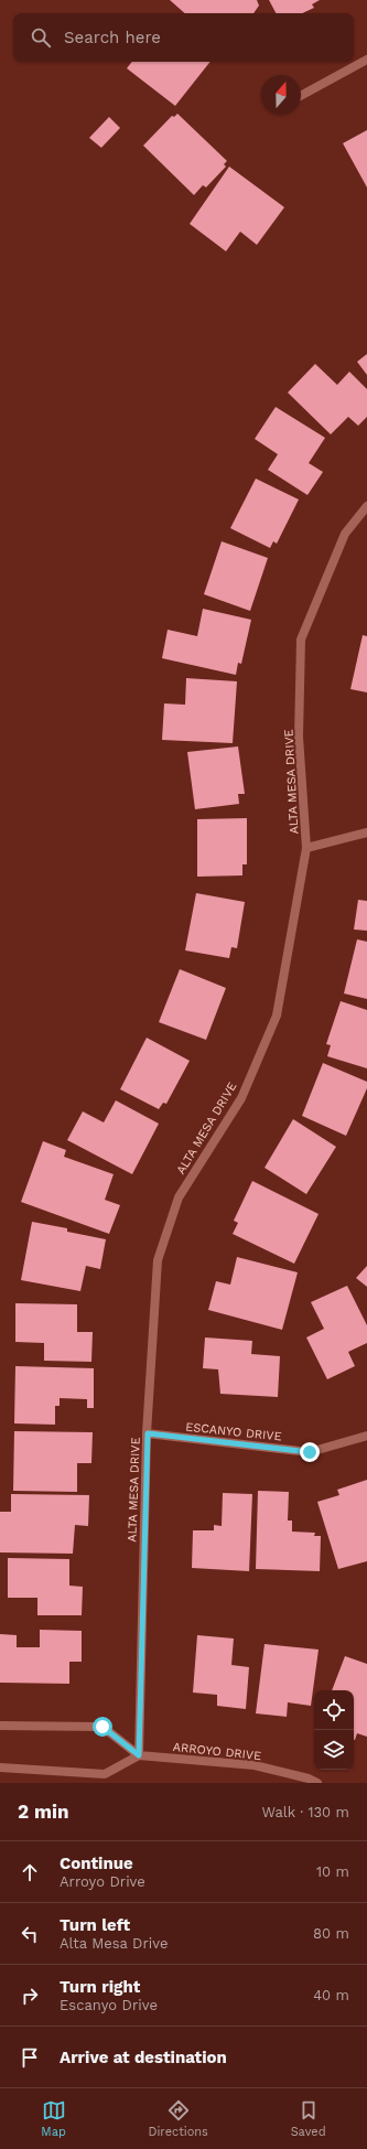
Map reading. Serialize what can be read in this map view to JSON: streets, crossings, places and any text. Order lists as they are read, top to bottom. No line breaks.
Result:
{"streets":{"street":["ALTA MESA DRIVE","ESCANYO DRIVE","ARROYO DRIVE"]},"crossings":[["ALTA MESA DRIVE","ESCANYO DRIVE"],["ALTA MESA DRIVE","ARROYO DRIVE"]],"north":"top","page":{"search":"Search here","heading":["2 min","Walk · 130 m"],"list":[["Continue","Arroyo Drive","10 m"],["Turn left","Alta Mesa Drive","80 m"],["Turn right","Escanyo Drive","40 m"],"Arrive at destination"],"nav":["Map","Directions","Saved"]}}
